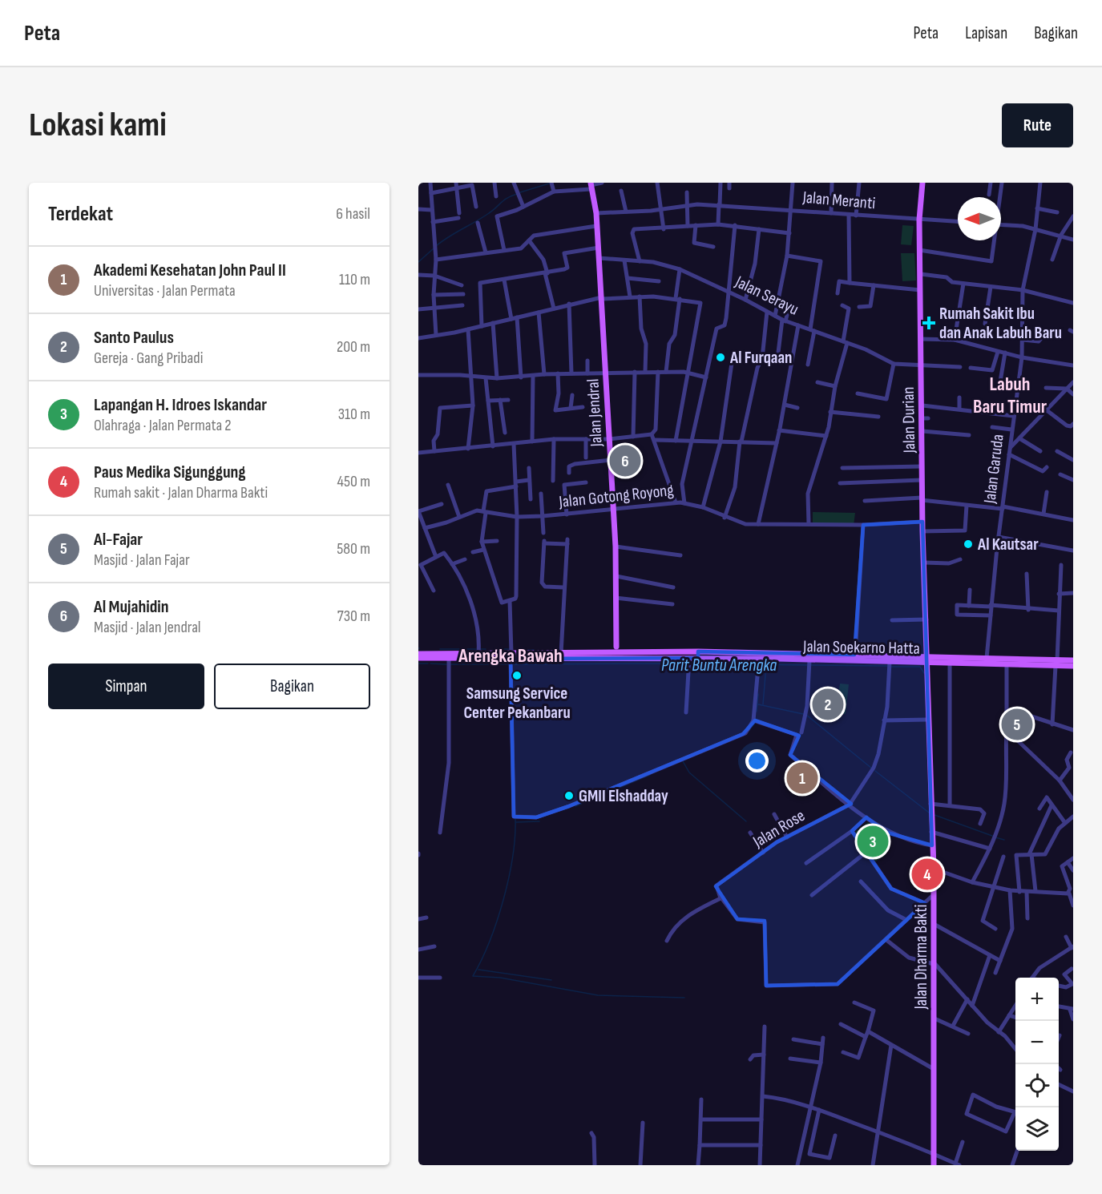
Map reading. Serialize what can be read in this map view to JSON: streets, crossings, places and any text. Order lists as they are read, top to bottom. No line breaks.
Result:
{"streets":{"main road":["Jalan Jendral","Jalan Durian","Jalan Soekarno Hatta","Jalan Dharma Bakti"],"street":["Jalan Meranti","Jalan Serayu","Jalan Garuda","Jalan Gotong Royong","Jalan Rose"]},"crossings":[["Jalan Meranti","Jalan Jendral"],["Jalan Meranti","Jalan Durian"],["Jalan Serayu","Jalan Jendral"],["Jalan Serayu","Jalan Durian"],["Jalan Jendral","Jalan Gotong Royong"],["Jalan Jendral","Jalan Soekarno Hatta"],["Jalan Durian","Jalan Gotong Royong"],["Jalan Durian","Jalan Soekarno Hatta"],["Jalan Durian","Jalan Dharma Bakti"],["Jalan Garuda","Jalan Soekarno Hatta"],["Jalan Soekarno Hatta","Jalan Rose"],["Jalan Soekarno Hatta","Jalan Dharma Bakti"]],"districts":["Labuh Baru Timur","Arengka Bawah"],"water":["Parit Buntu Arengka"],"places":{"health":["Rumah Sakit Ibu dan Anak Labuh Baru"],"other":["Al Furqaan","Al Kautsar","Samsung Service Center Pekanbaru","GMII Elshadday"]},"north":"left","page":{"header":"Peta","nav":["Peta","Lapisan","Bagikan"],"buttons":["Rute",["Simpan","Bagikan"]],"title":"Lokasi kami","heading":["Terdekat","6 hasil"],"list":[{"mark":"1","name":"Akademi Kesehatan John Paul II","note":"Universitas · Jalan Permata","value":"110 m"},{"mark":"2","name":"Santo Paulus","note":"Gereja · Gang Pribadi","value":"200 m"},{"mark":"3","name":"Lapangan H. Idroes Iskandar","note":"Olahraga · Jalan Permata 2","value":"310 m"},{"mark":"4","name":"Paus Medika Sigunggung","note":"Rumah sakit · Jalan Dharma Bakti","value":"450 m"},{"mark":"5","name":"Al-Fajar","note":"Masjid · Jalan Fajar","value":"580 m"},{"mark":"6","name":"Al Mujahidin","note":"Masjid · Jalan Jendral","value":"730 m"}],"pins":["6","2","5","1","3","4"],"map_buttons":["+","−"]}}
